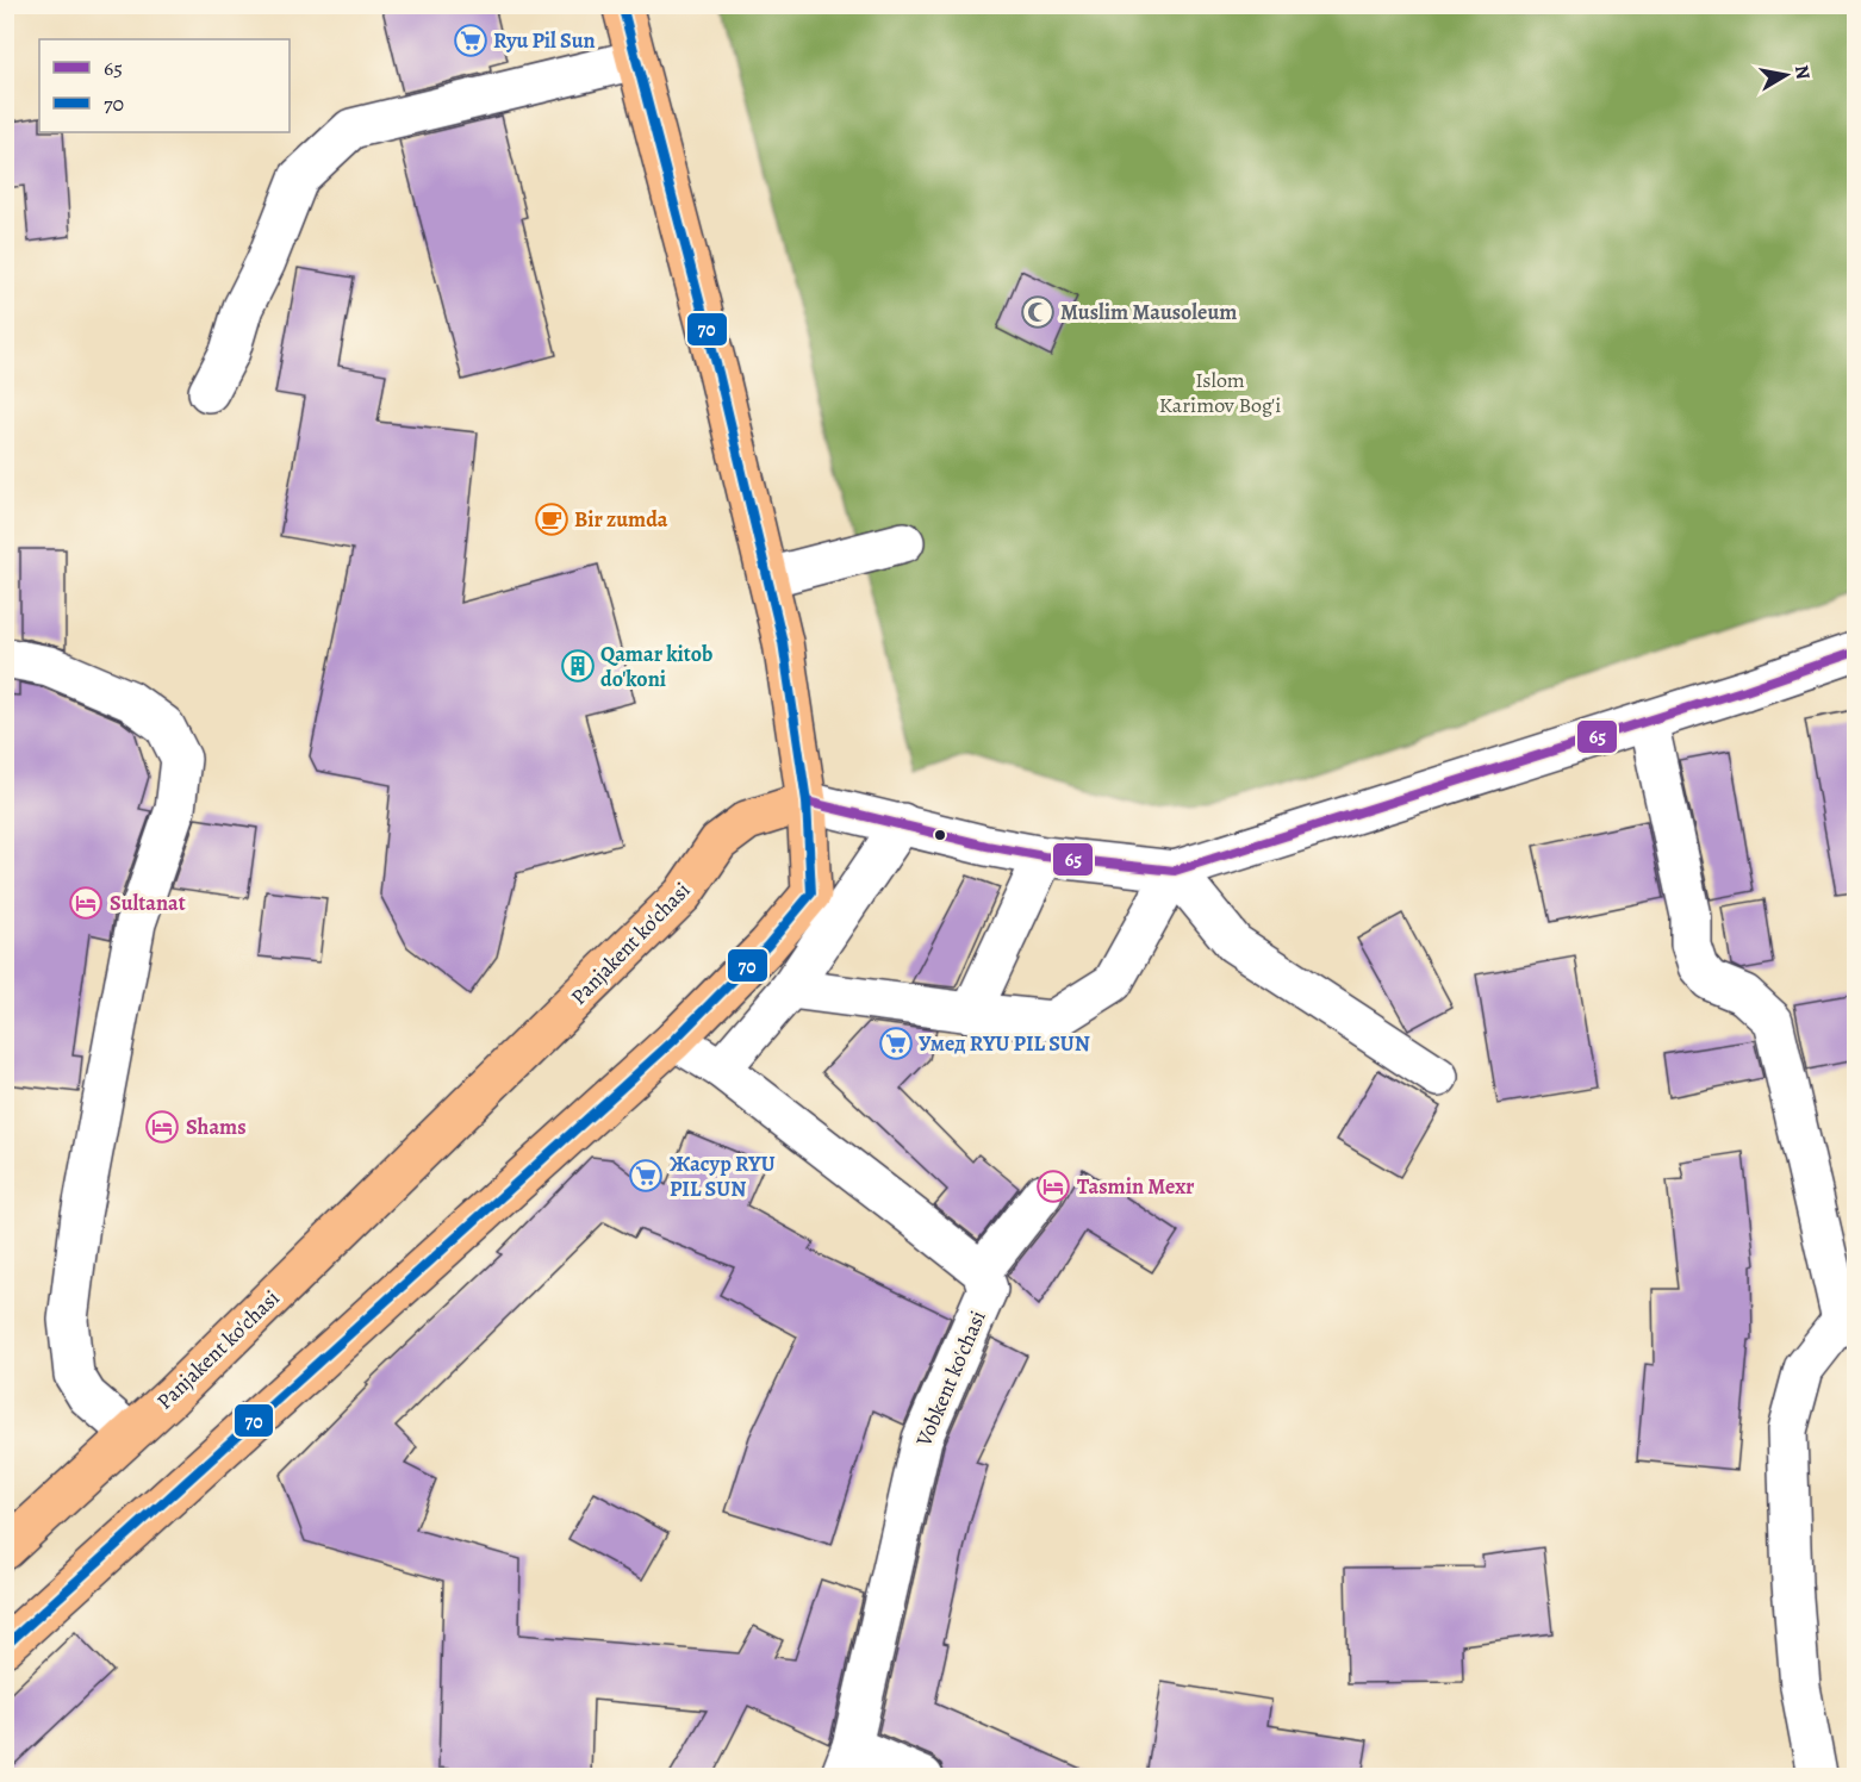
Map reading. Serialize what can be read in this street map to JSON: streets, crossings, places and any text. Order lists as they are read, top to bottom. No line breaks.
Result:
{"streets":{"main road":["Panjakent ko'chasi"],"street":["Vobkent ko'chasi"]},"parks":["Islom Karimov Bog'i"],"places":{"supermarket":["Ryu Pil Sun","Умед RYU PIL SUN","Жасур RYU PIL SUN"],"mosque":["Muslim Mausoleum"],"cafe":["Bir zumda"],"building":["Qamar kitob do'koni"],"hotel":["Sultanat","Shams","Tasmin Mexr"]},"lines":["transit line 70","transit line 65"],"legend":["65","70"],"north":"right"}
